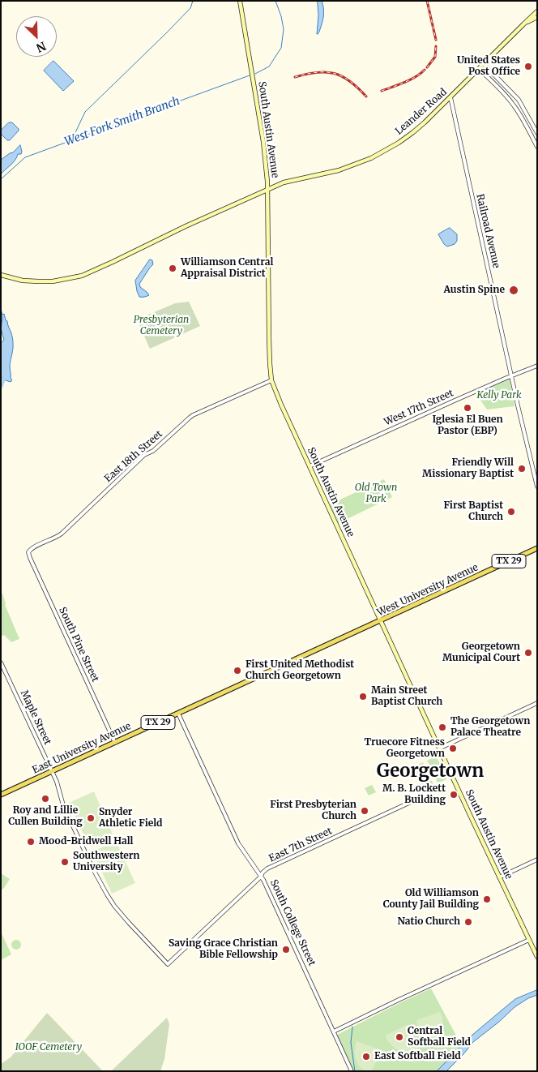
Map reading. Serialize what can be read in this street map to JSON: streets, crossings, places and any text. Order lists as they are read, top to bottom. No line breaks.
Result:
{"streets":{"main road":["Leander Road","South Austin Avenue","TX 29","West University Avenue","East University Avenue"],"street":["Railroad Avenue","West 17th Street","East 18th Street","South Pine Street","Maple Street","East 7th Street","South College Street"]},"crossings":[["Leander Road","South Austin Avenue"],["Leander Road","Railroad Avenue"],["South Austin Avenue","West 17th Street"],["South Austin Avenue","East 18th Street"],["South Austin Avenue","West University Avenue"],["Railroad Avenue","West 17th Street"],["East 18th Street","South Pine Street"],["West University Avenue","East University Avenue"],["South Pine Street","East University Avenue"],["Maple Street","East University Avenue"],["Maple Street","East 7th Street"],["East University Avenue","South College Street"],["East 7th Street","South College Street"]],"districts":["Georgetown"],"water":["West Fork Smith Branch"],"parks":["Presbyterian Cemetery","Kelly Park","Old Town Park","IOOF Cemetery"],"places":["United States Post Office","Williamson Central Appraisal District","Austin Spine","Iglesia El Buen Pastor (EBP)","Friendly Will Missionary Baptist","First Baptist Church","Georgetown Municipal Court","First United Methodist Church Georgetown","Main Street Baptist Church","The Georgetown Palace Theatre","Truecore Fitness Georgetown","M. B. Lockett Building","Roy and Lillie Cullen Building","First Presbyterian Church","Snyder Athletic Field","Mood-Bridwell Hall","Southwestern University","Old Williamson County Jail Building","Natio Church","Saving Grace Christian Bible Fellowship","Central Softball Field","East Softball Field"],"north":"bottom right"}
